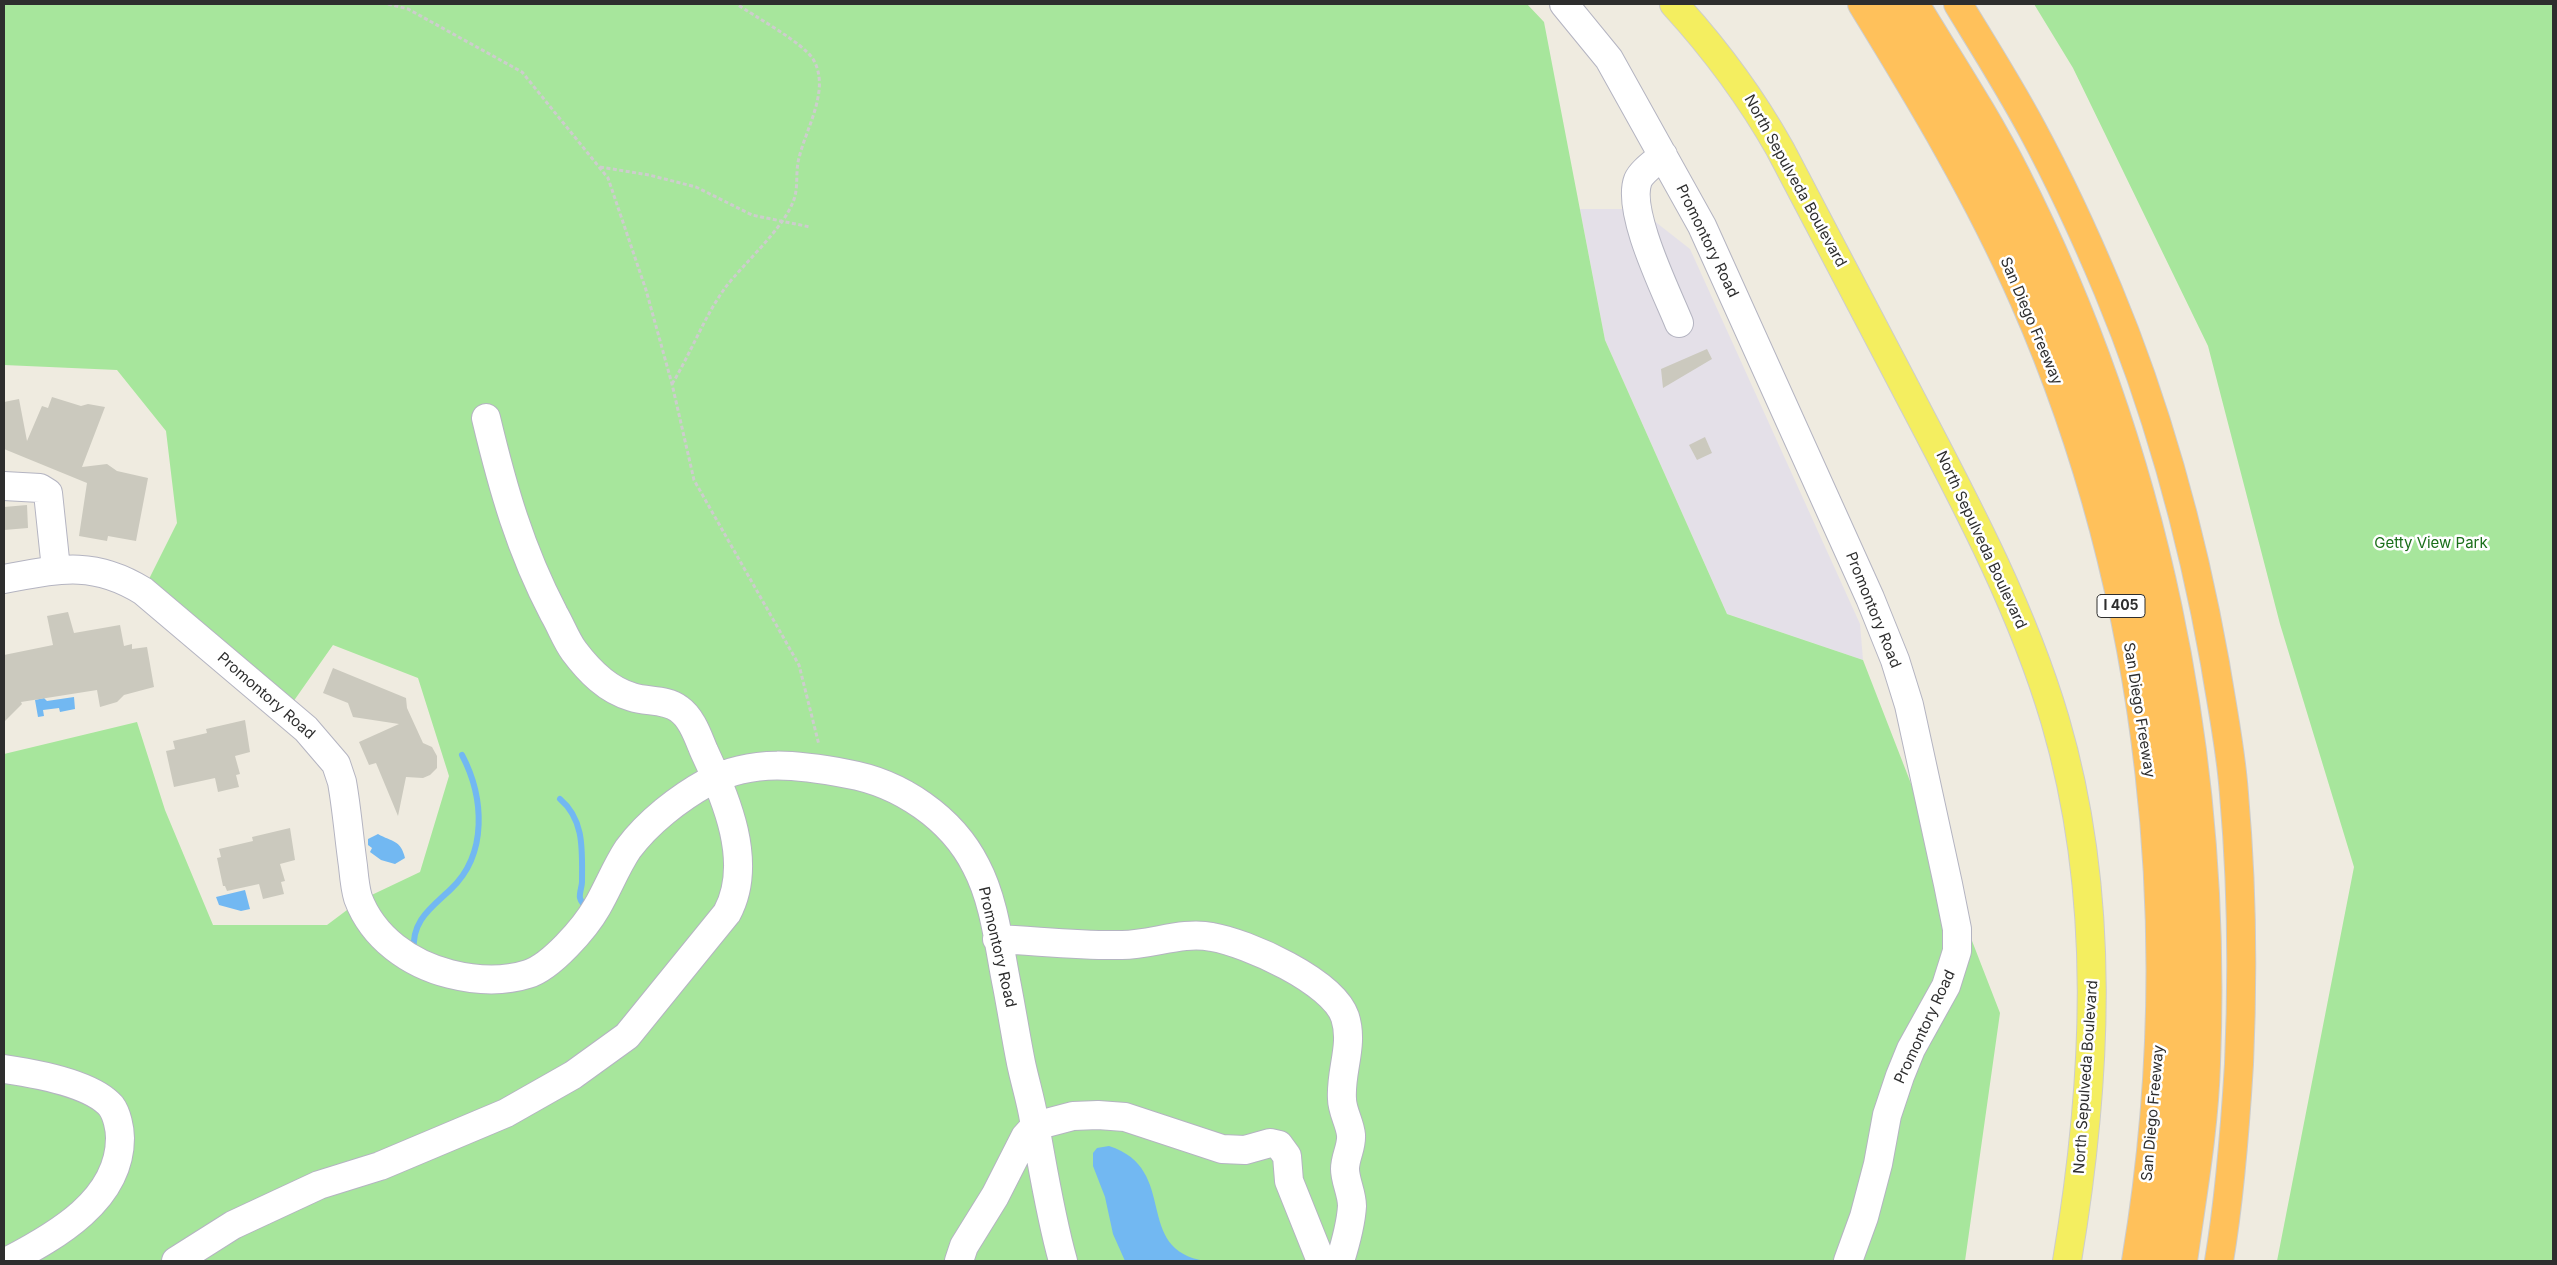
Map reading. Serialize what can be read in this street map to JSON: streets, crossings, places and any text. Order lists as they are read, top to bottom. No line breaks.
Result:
{"streets":{"highway":["San Diego Freeway","I 405"],"main road":["North Sepulveda Boulevard"],"street":["Promontory Road"]},"parks":["Getty View Park"]}
